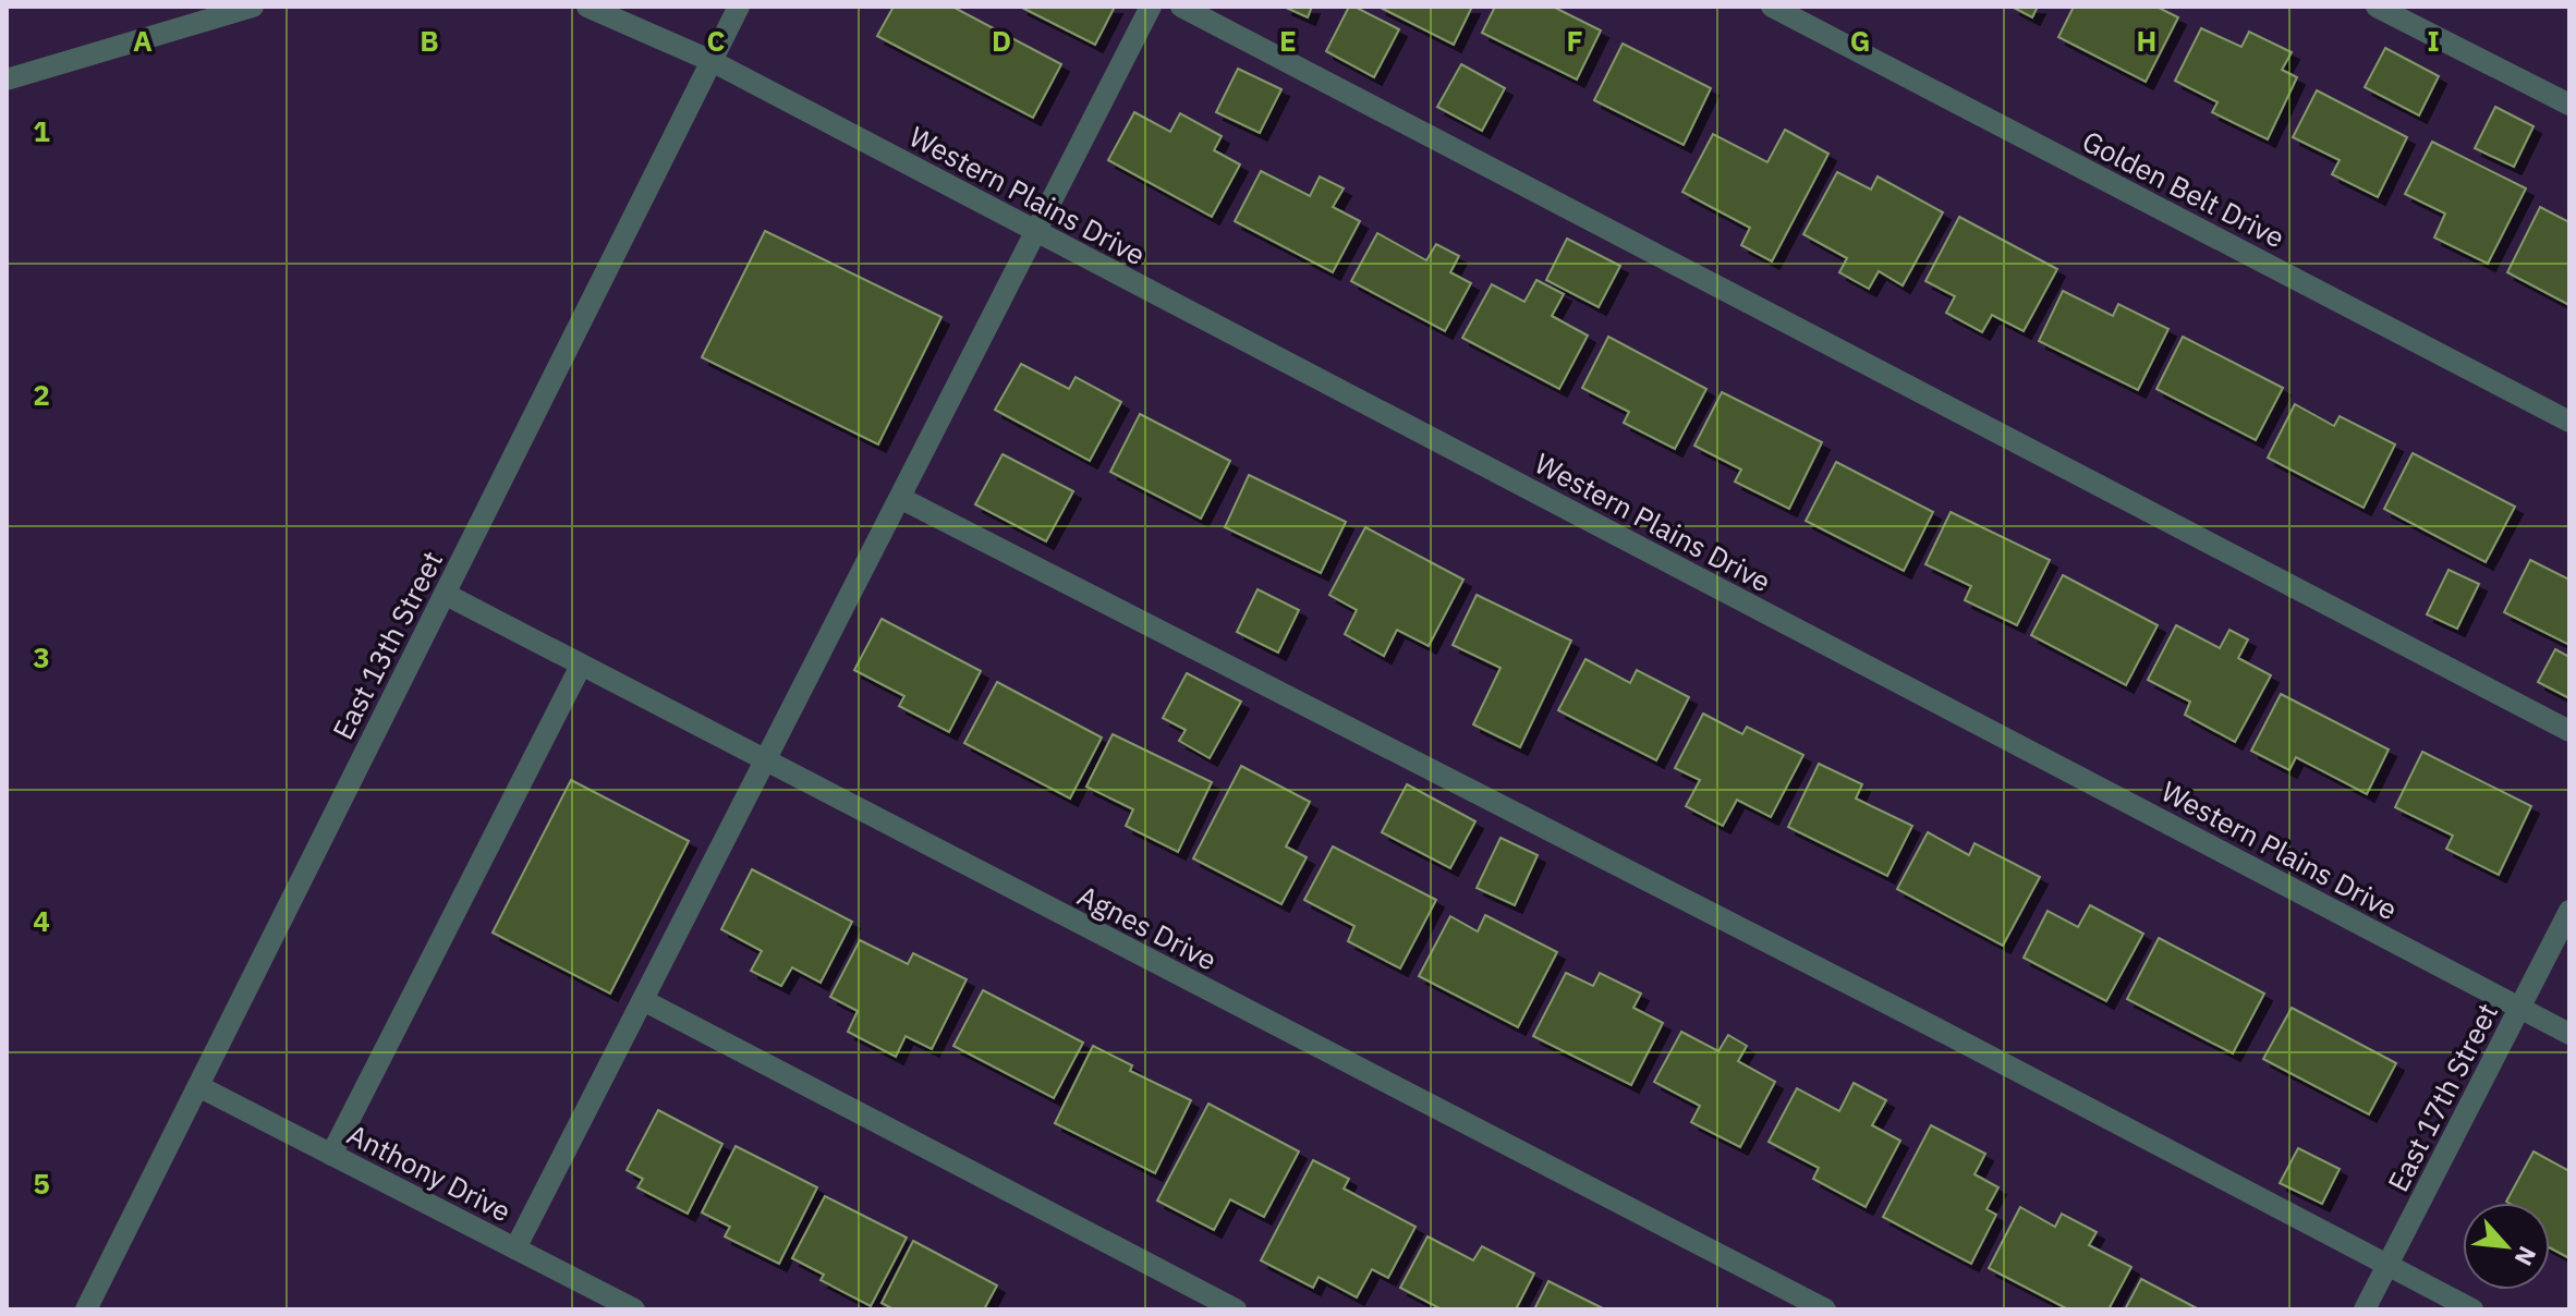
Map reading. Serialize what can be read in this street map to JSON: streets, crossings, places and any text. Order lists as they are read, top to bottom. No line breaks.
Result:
{"streets":{"street":["Golden Belt Drive","Western Plains Drive","East 13th Street","Agnes Drive","East 17th Street","Anthony Drive"]},"crossings":[["Western Plains Drive","East 13th Street"],["Western Plains Drive","East 17th Street"],["East 13th Street","Agnes Drive"],["East 13th Street","Anthony Drive"]],"north":"bottom right","grid":{"columns":["A","B","C","D","E","F","G","H","I"],"rows":["1","2","3","4","5"]}}
